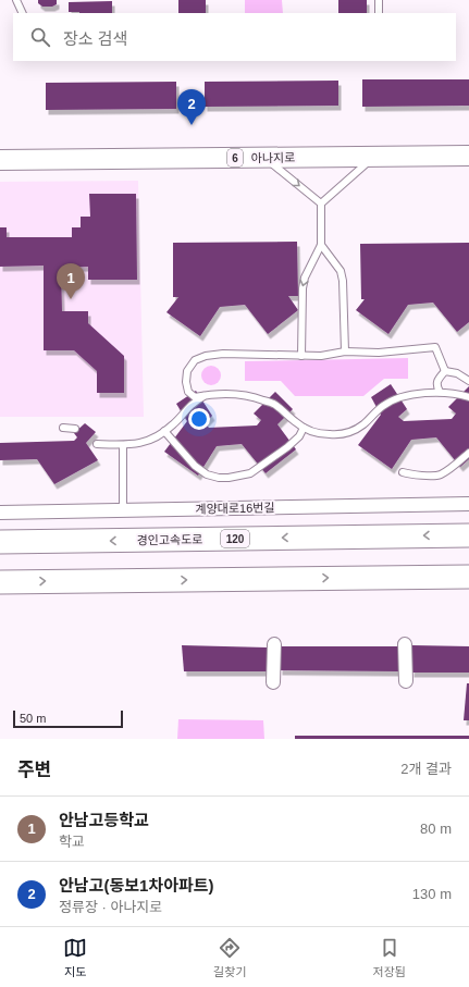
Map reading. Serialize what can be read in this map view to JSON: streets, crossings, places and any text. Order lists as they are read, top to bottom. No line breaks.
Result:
{"streets":{"highway":["120","경인고속도로"],"main road":["6","아나지로"],"street":["계양대로16번길"]},"scale_bar":"50 m","page":{"search":"장소 검색","pins":["2","1"],"scale":"50 m","heading":["주변","2개 결과"],"list":[{"mark":"1","name":"안남고등학교","note":"학교","value":"80 m"},{"mark":"2","name":"안남고(동보1차아파트)","note":"정류장 · 아나지로","value":"130 m"}],"nav":["지도","길찾기","저장됨"]}}
